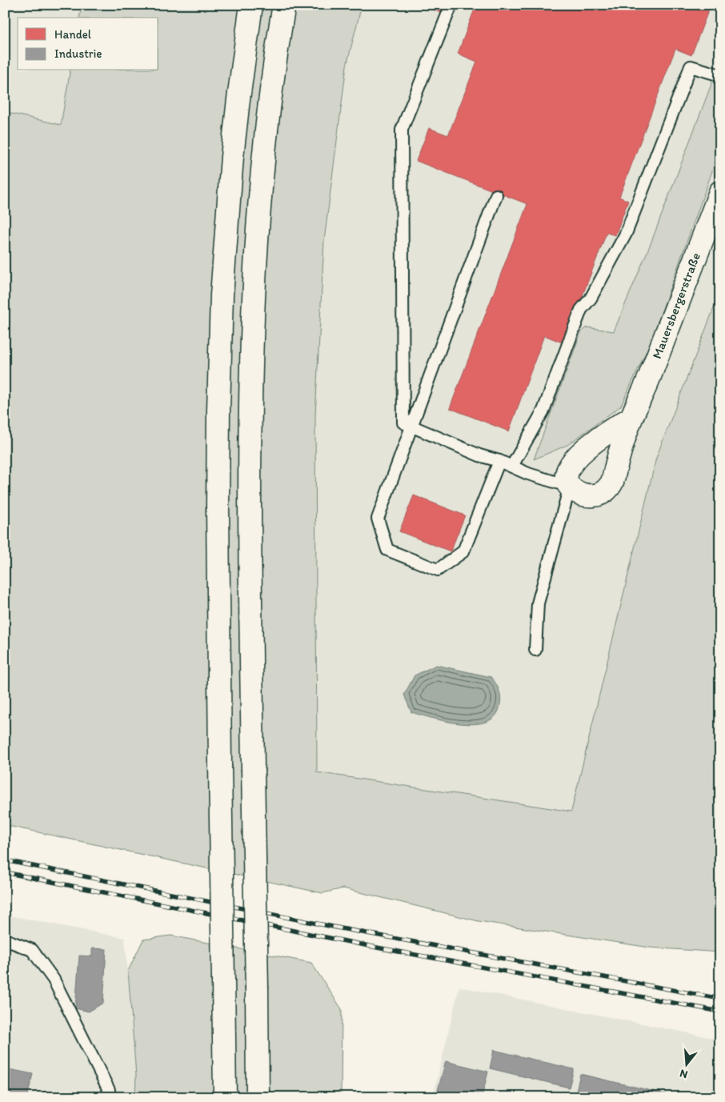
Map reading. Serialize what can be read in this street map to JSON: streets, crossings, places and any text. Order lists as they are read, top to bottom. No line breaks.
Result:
{"streets":{"main road":["Mauersbergerstraße"]},"legend":["Handel","Industrie"],"north":"bottom"}
